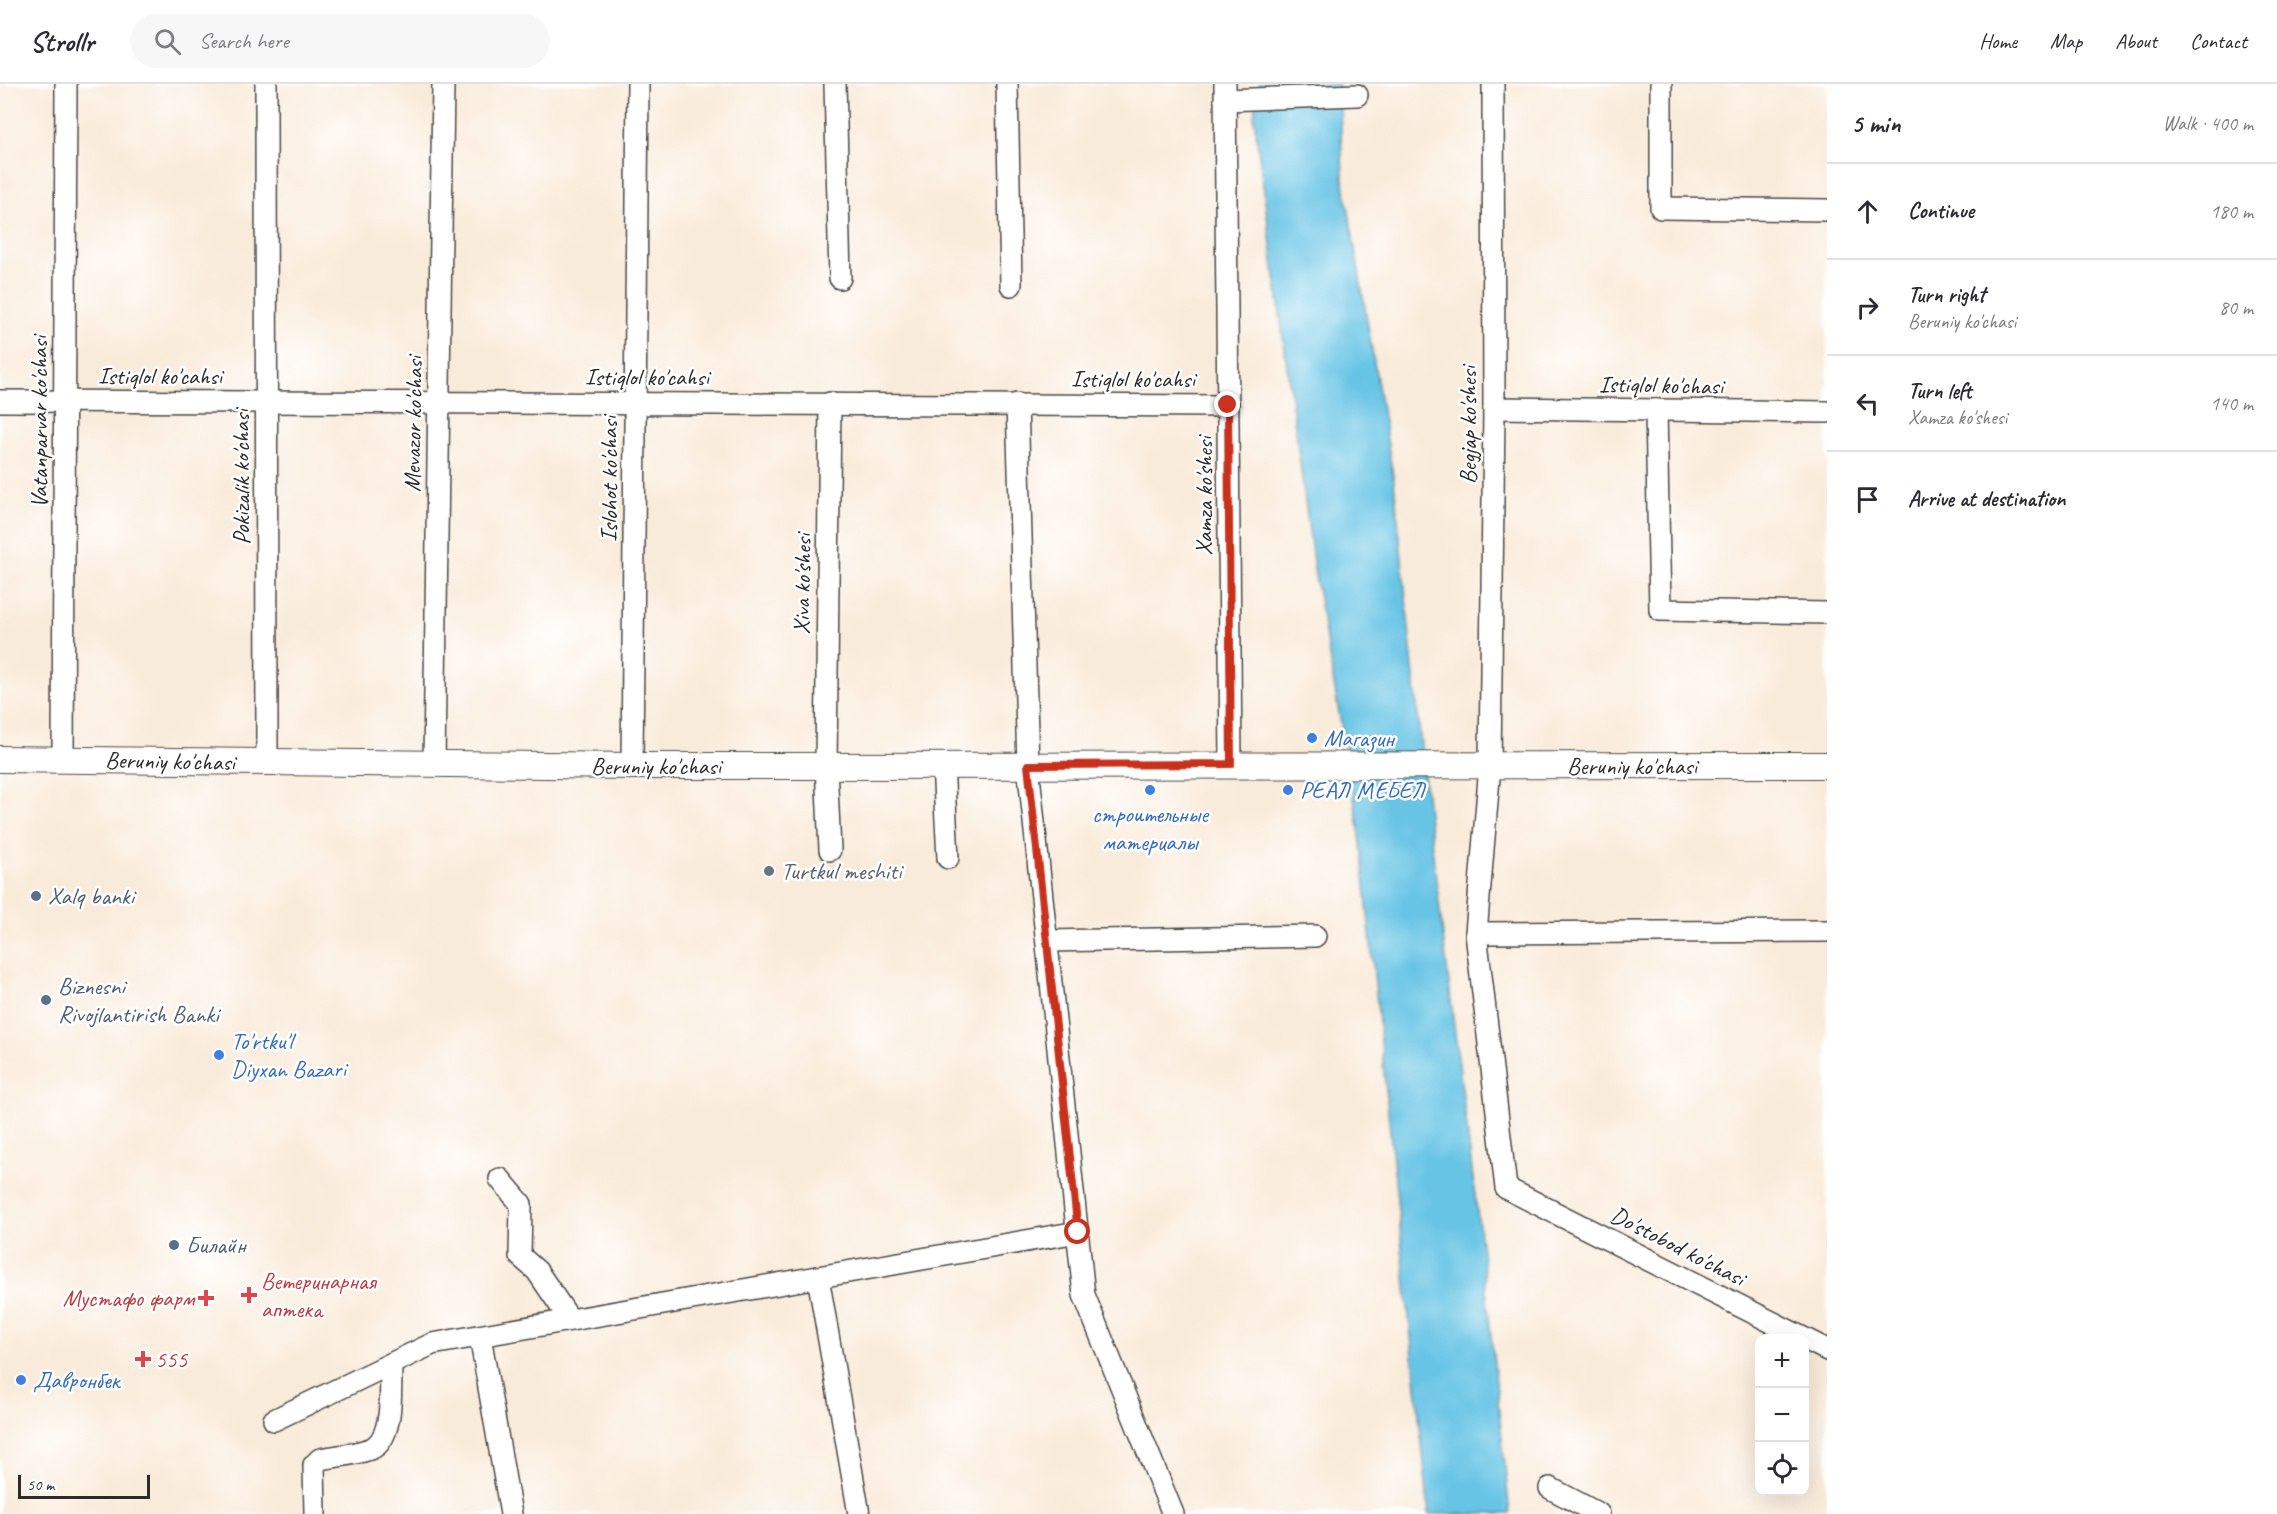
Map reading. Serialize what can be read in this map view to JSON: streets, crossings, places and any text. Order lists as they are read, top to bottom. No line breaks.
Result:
{"streets":{"main road":["Beruniy ko'chasi"],"street":["Istiqlol ko'cahsi","Istiqlol ko'chasi","Vatanparvar ko'chasi","Mevazor ko'chasi","Begjap ko'shesi","Pokizalik ko'chasi","Islohot ko'chasi","Xamza ko'shesi","Xiva ko'shesi","Do'stobod ko'chasi"]},"crossings":[["Istiqlol ko'cahsi","Vatanparvar ko'chasi"],["Istiqlol ko'cahsi","Mevazor ko'chasi"],["Istiqlol ko'cahsi","Pokizalik ko'chasi"],["Istiqlol ko'cahsi","Islohot ko'chasi"],["Istiqlol ko'cahsi","Xamza ko'shesi"],["Istiqlol ko'cahsi","Xiva ko'shesi"],["Istiqlol ko'chasi","Begjap ko'shesi"],["Vatanparvar ko'chasi","Beruniy ko'chasi"],["Mevazor ko'chasi","Beruniy ko'chasi"],["Begjap ko'shesi","Beruniy ko'chasi"],["Begjap ko'shesi","Do'stobod ko'chasi"],["Pokizalik ko'chasi","Beruniy ko'chasi"],["Islohot ko'chasi","Beruniy ko'chasi"],["Xamza ko'shesi","Beruniy ko'chasi"],["Xiva ko'shesi","Beruniy ko'chasi"]],"places":{"other":["Магазин","строительные материалы","РЕАЛ МЕБЕЛ","Turtkul meshiti","Xalq banki","Biznesni Rivojlantirish Banki","To'rtku'l Diyxan Bazari","Билайн","Давронбек"],"health":["Ветеринарная аптека","Мустафо фарм","555"]},"scale_bar":"50 m","page":{"header":"Strollr","search":"Search here","nav":["Home","Map","About","Contact"],"heading":["5 min","Walk · 400 m"],"list":[["Continue","180 m"],["Turn right","Beruniy ko'chasi","80 m"],["Turn left","Xamza ko'shesi","140 m"],"Arrive at destination"],"map_buttons":["+","−"],"scale":"50 m"}}
